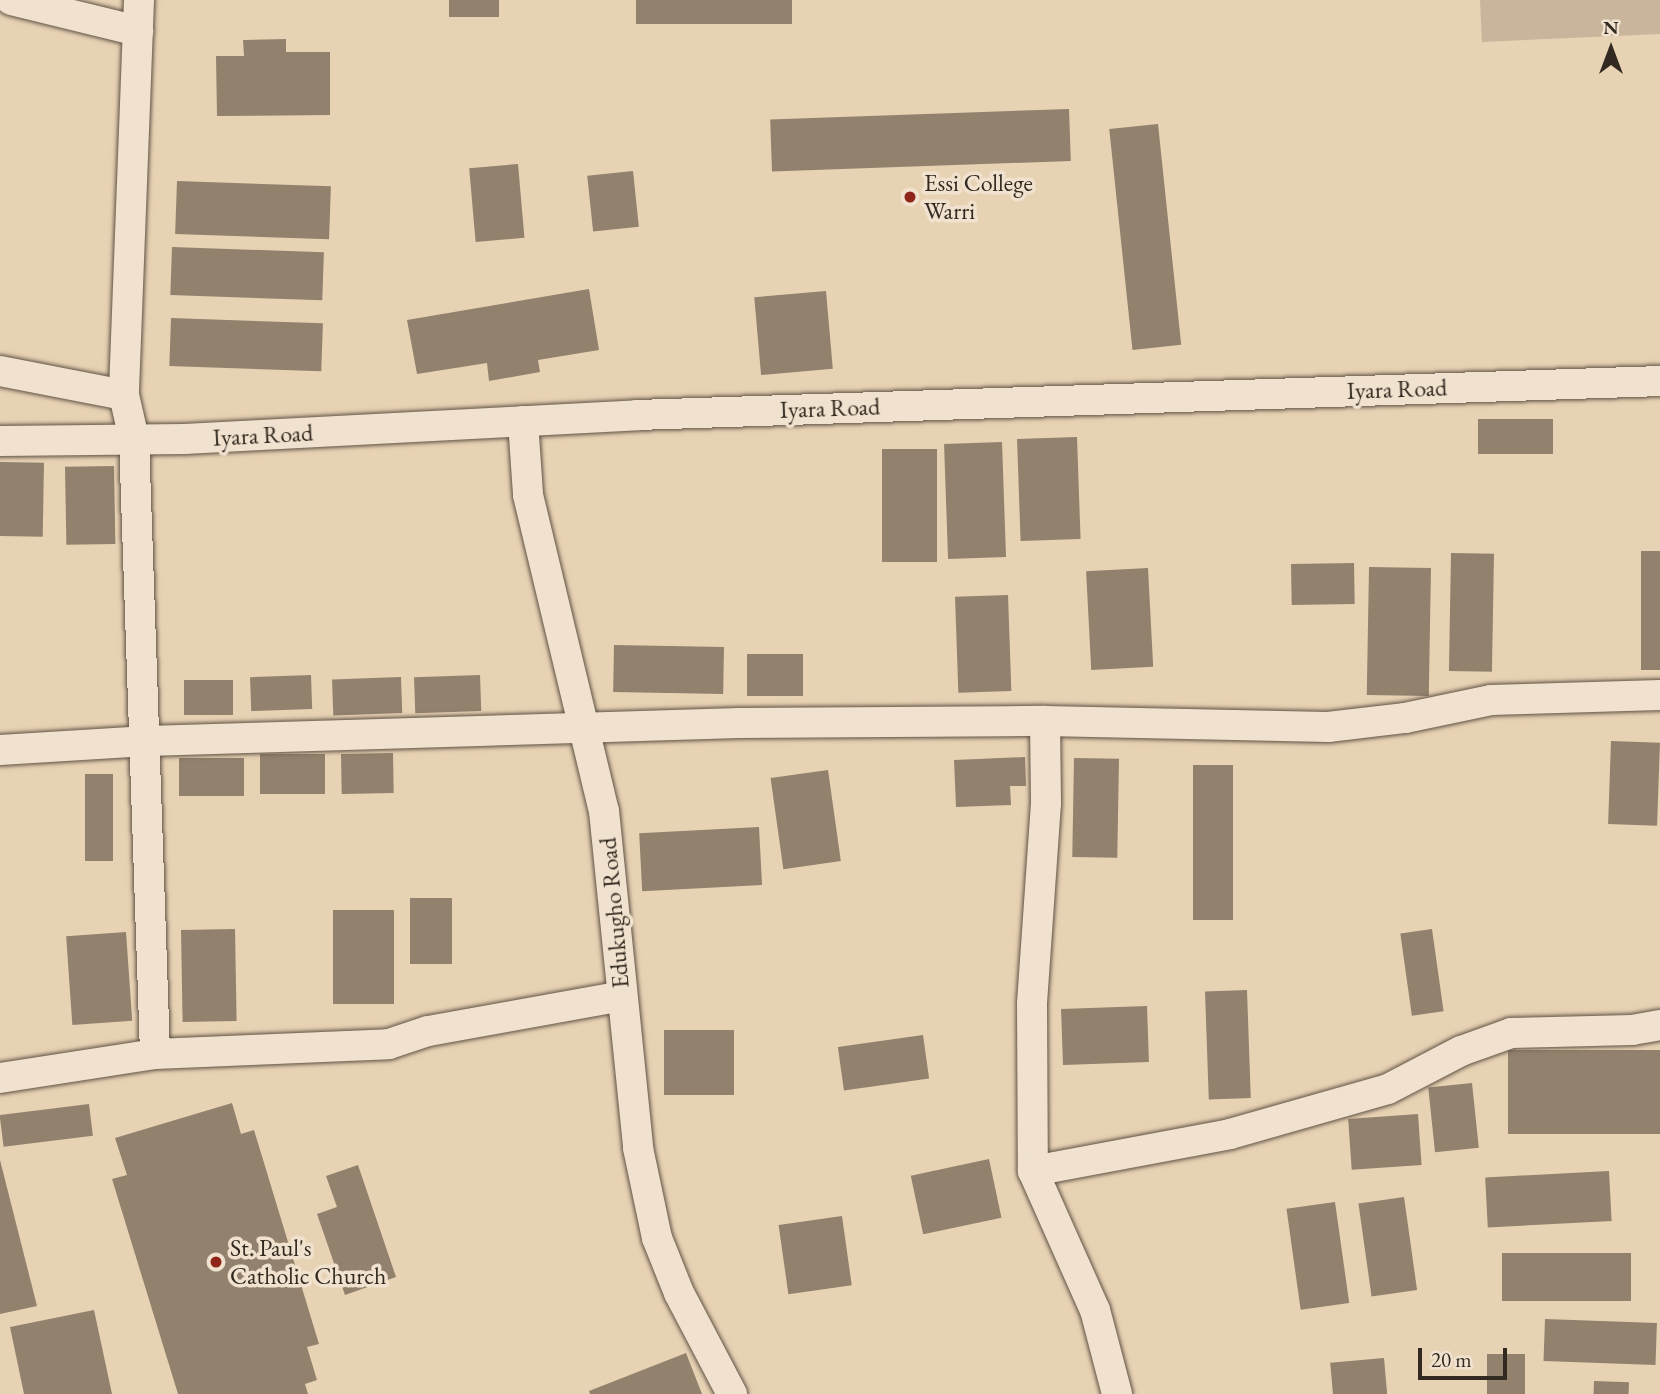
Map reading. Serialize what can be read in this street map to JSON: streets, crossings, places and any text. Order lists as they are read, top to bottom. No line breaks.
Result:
{"streets":{"street":["Iyara Road","Edukugho Road"]},"crossings":[["Iyara Road","Edukugho Road"]],"places":["Essi College Warri","St. Paul's Catholic Church"],"scale_bar":"20 m","north":"top"}
